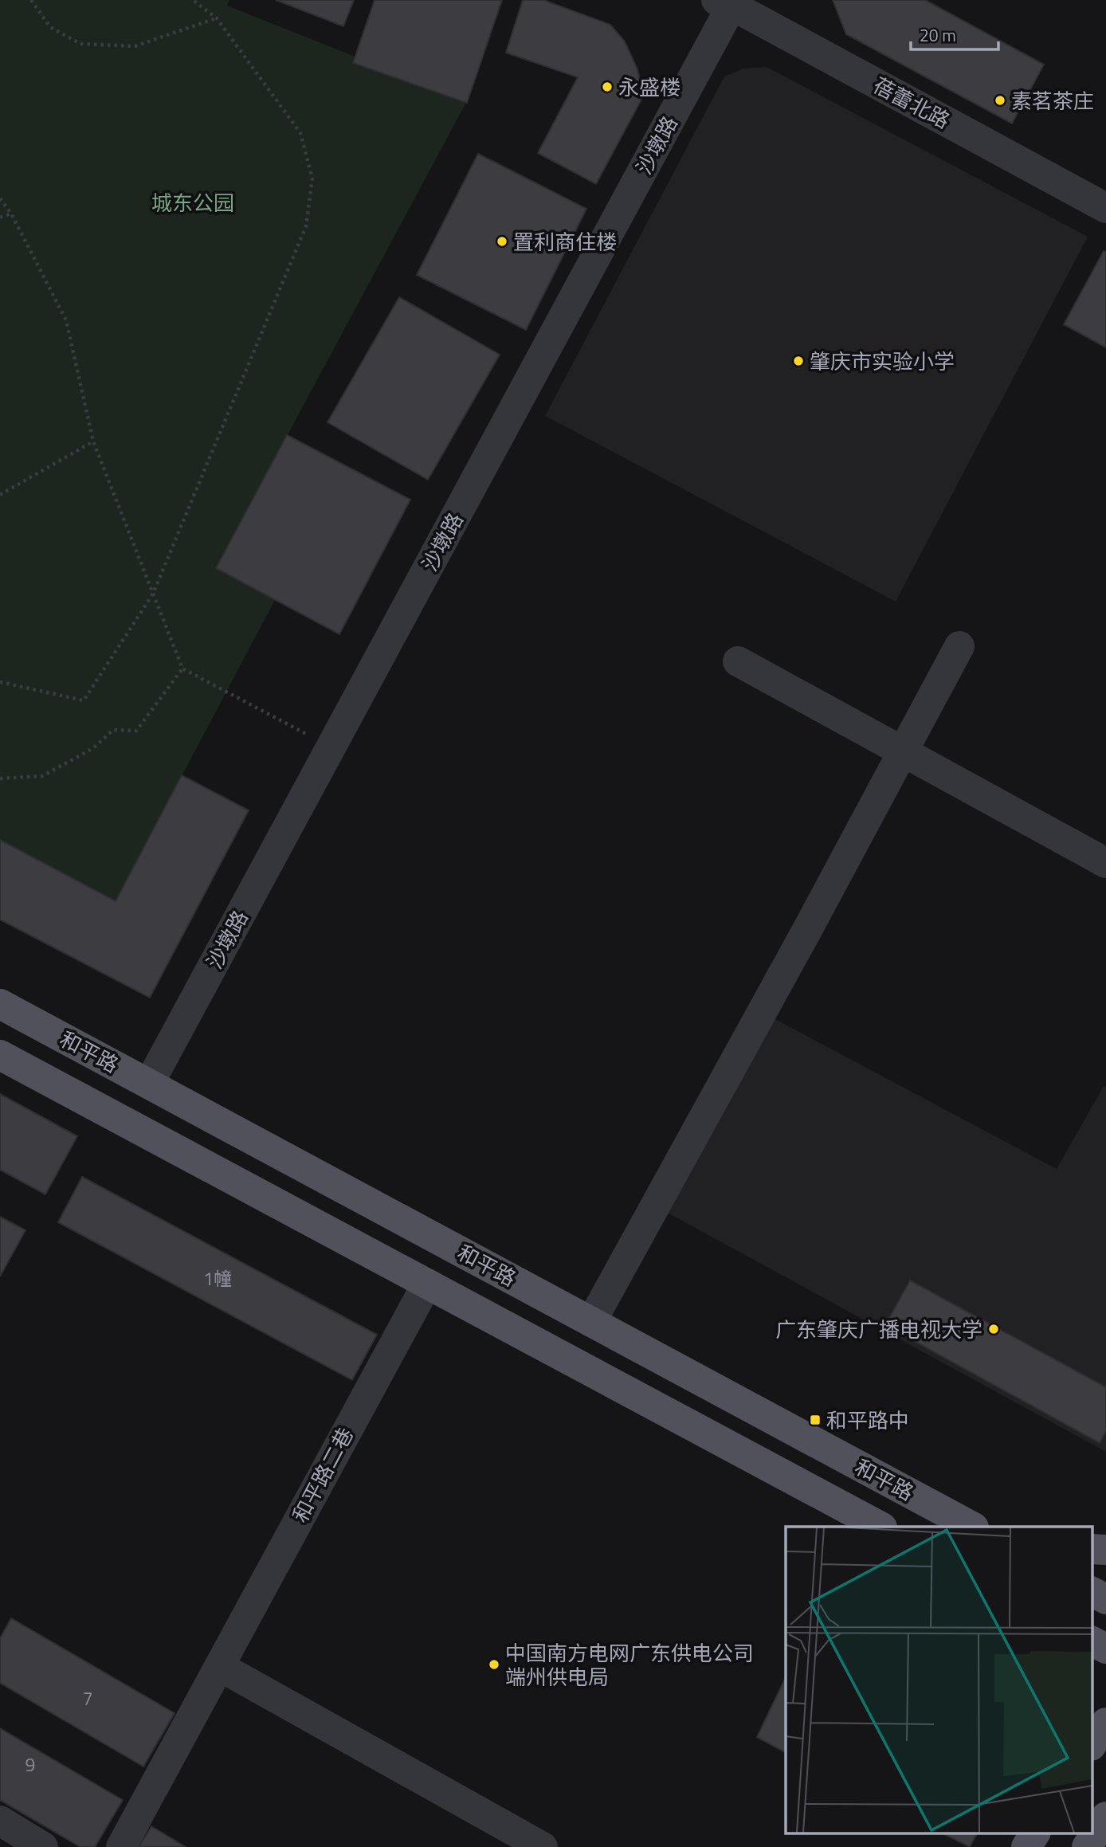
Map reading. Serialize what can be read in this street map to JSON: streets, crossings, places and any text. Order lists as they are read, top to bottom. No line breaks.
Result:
{"streets":{"main road":["和平路"],"street":["蓓蕾北路","沙墩路","和平路二巷"]},"crossings":[["蓓蕾北路","沙墩路"],["沙墩路","和平路"],["和平路","和平路二巷"]],"parks":["城东公园"],"places":{"other":["永盛楼","素茗茶庄","置利商住楼","肇庆市实验小学","广东肇庆广播电视大学","中国南方电网广东供电公司 端州供电局"],"transit":["和平路中"]},"house_numbers":["1幢","7","9"],"scale_bar":"20 m"}
